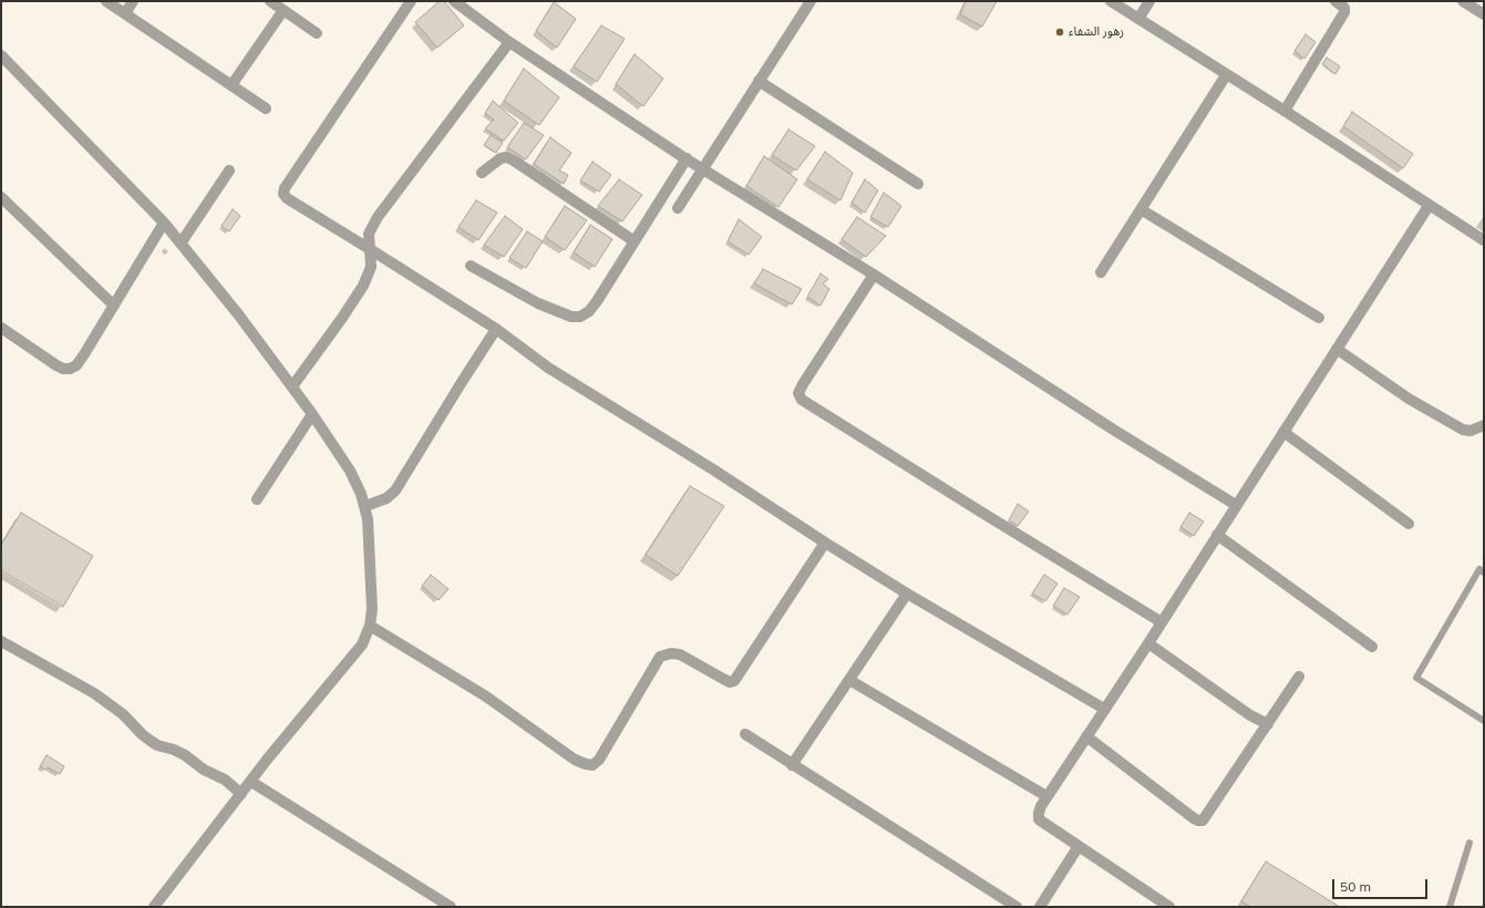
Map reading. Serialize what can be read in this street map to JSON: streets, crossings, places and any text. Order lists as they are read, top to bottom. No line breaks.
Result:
{"places":["زهور الشفاء"],"scale_bar":"50 m"}
